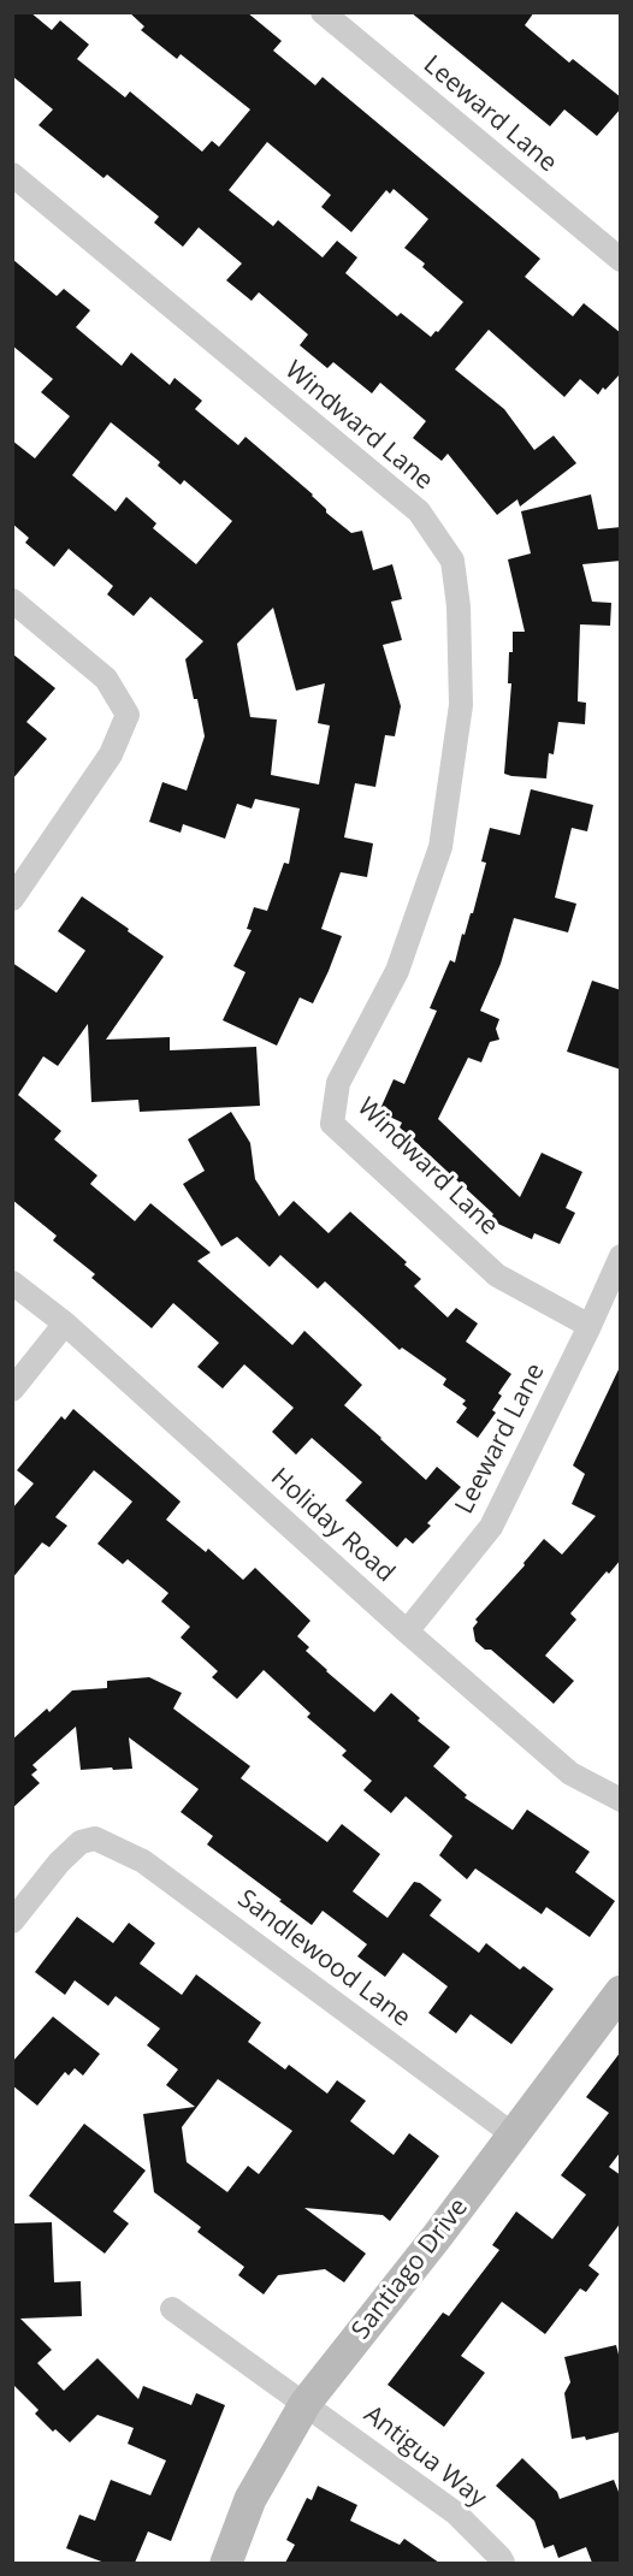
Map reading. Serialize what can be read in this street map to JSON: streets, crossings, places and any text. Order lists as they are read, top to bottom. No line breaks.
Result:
{"streets":{"street":["Leeward Lane","Windward Lane","Holiday Road","Sandlewood Lane","Santiago Drive","Antigua Way"]},"crossings":[["Leeward Lane","Windward Lane"],["Leeward Lane","Holiday Road"],["Sandlewood Lane","Santiago Drive"],["Santiago Drive","Antigua Way"]]}
